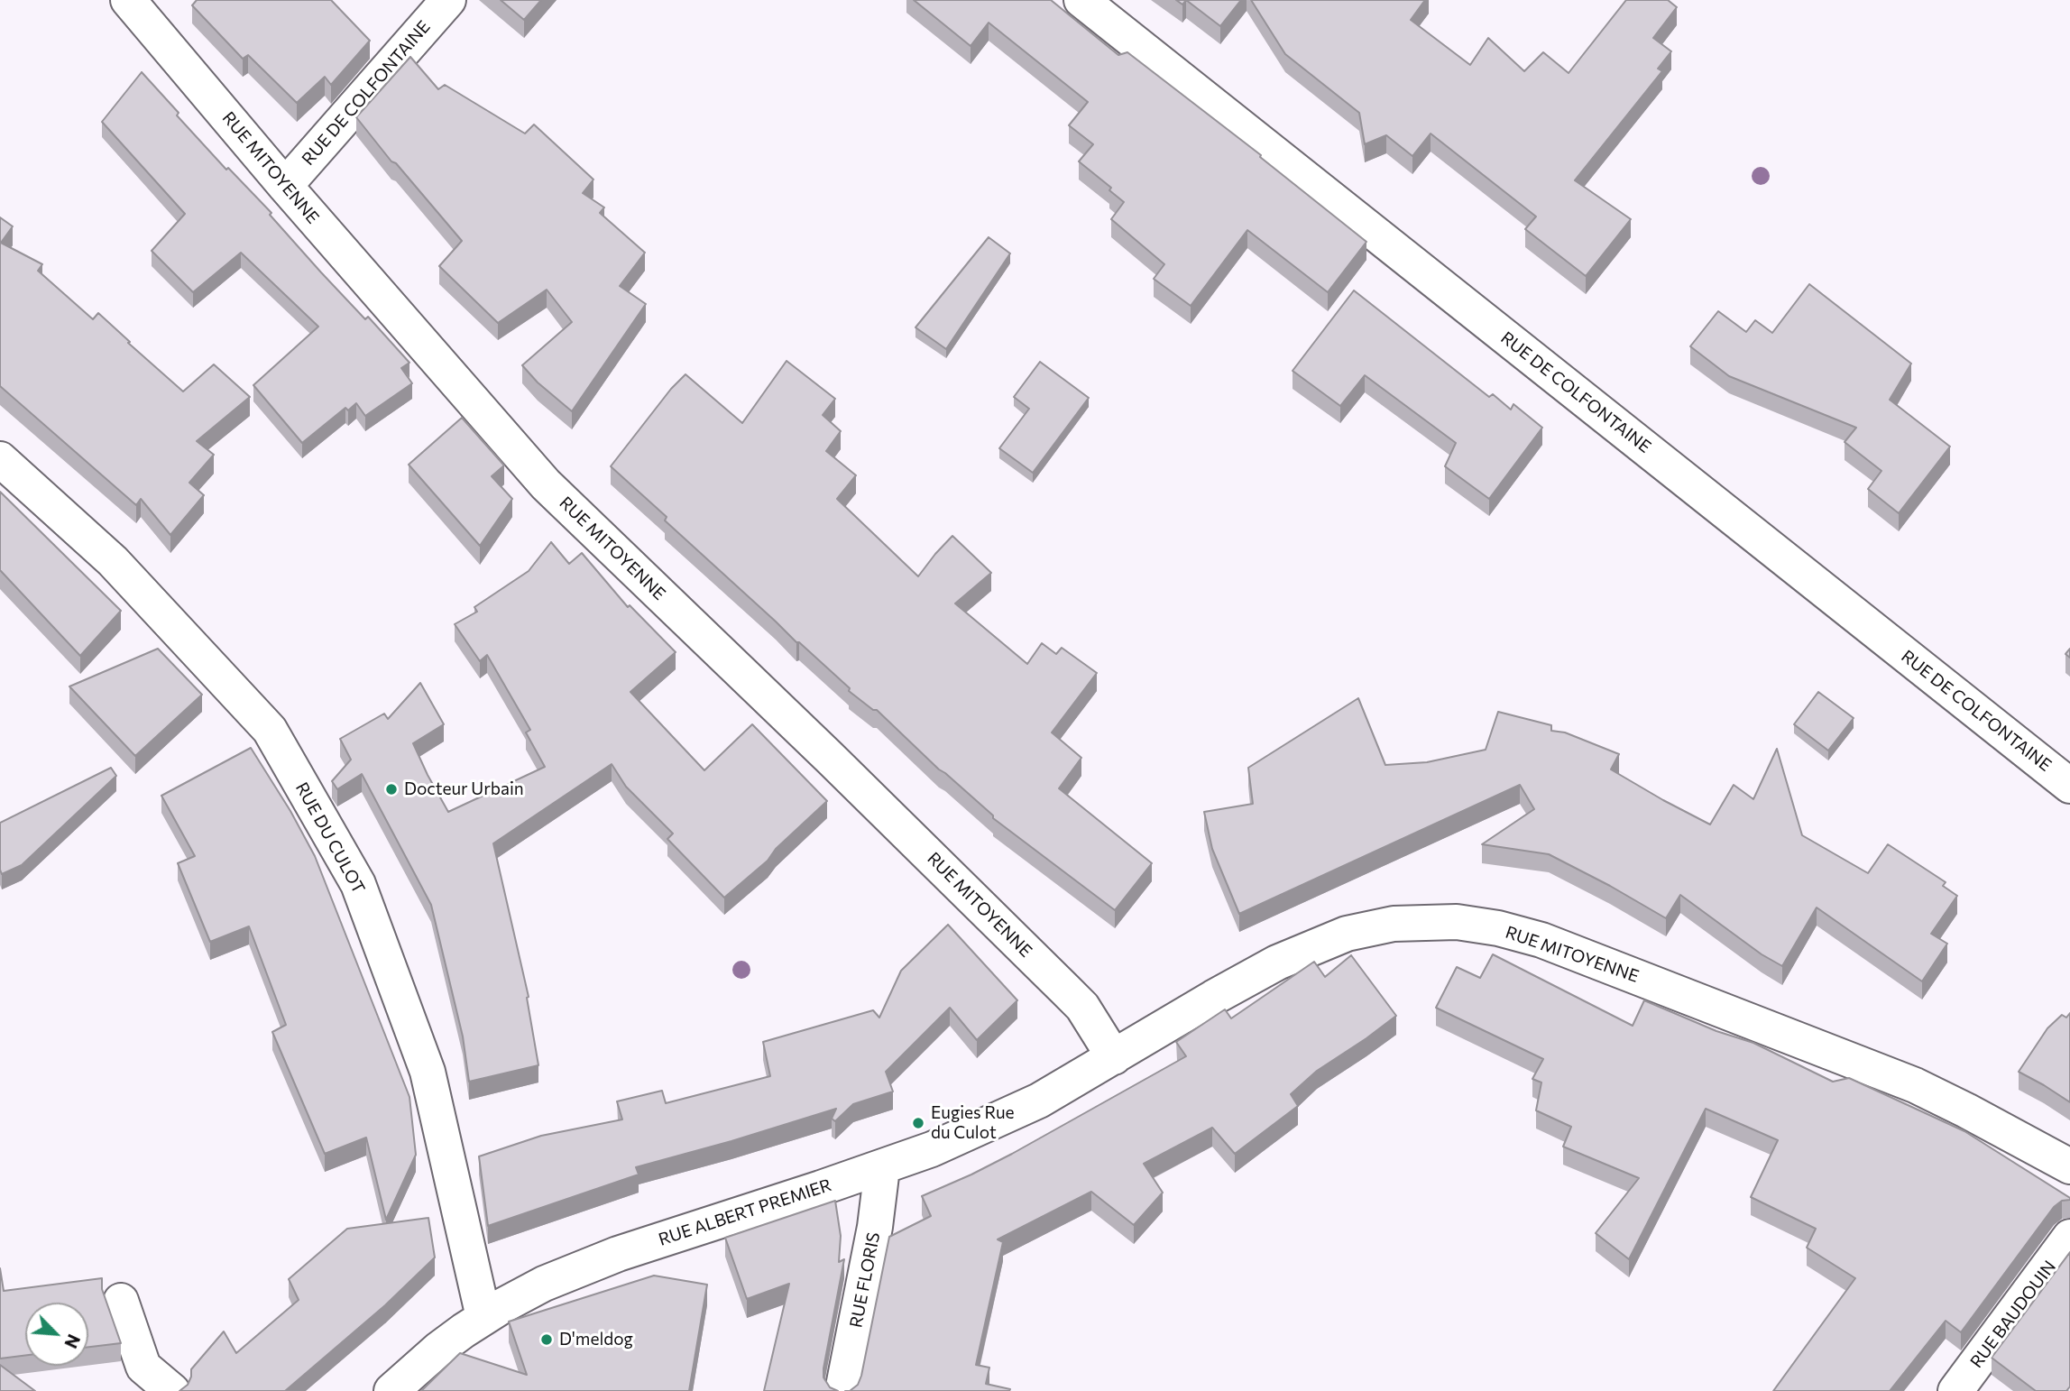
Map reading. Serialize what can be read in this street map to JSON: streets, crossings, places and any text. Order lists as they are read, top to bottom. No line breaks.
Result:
{"streets":{"street":["RUE DE COLFONTAINE","RUE MITOYENNE","RUE DU CULOT","RUE ALBERT PREMIER","RUE FLORIS","RUE BAUDOUIN"]},"crossings":[["RUE DE COLFONTAINE","RUE MITOYENNE"],["RUE MITOYENNE","RUE ALBERT PREMIER"],["RUE DU CULOT","RUE ALBERT PREMIER"],["RUE ALBERT PREMIER","RUE FLORIS"]],"places":["Docteur Urbain","Eugies Rue du Culot","D'meldog"],"north":"bottom right"}
